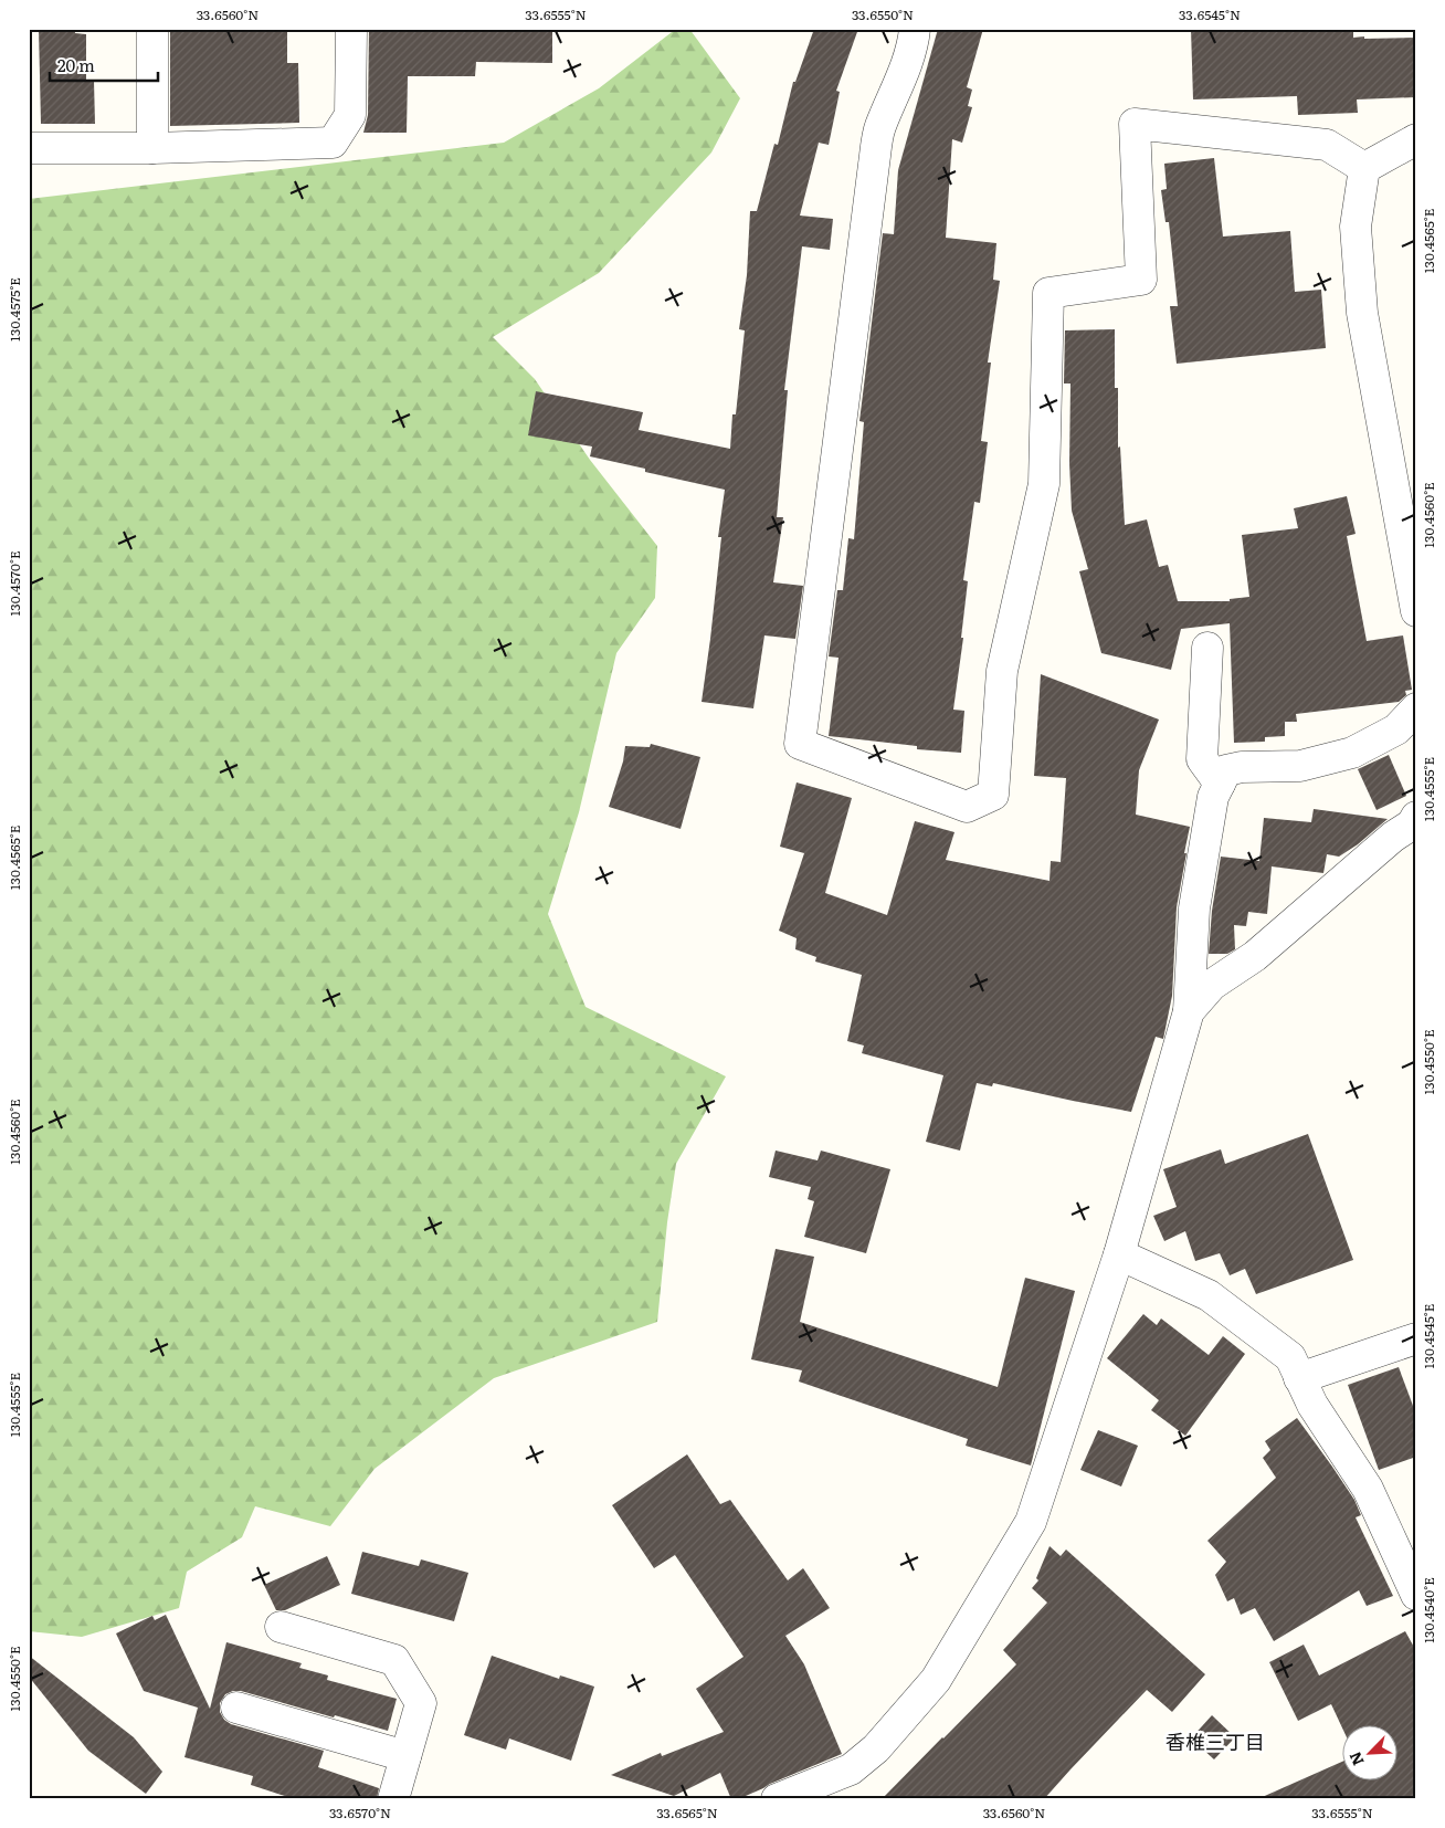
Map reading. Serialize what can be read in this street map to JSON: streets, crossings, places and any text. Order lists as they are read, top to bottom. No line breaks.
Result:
{"districts":["香椎三丁目"],"scale_bar":"20 m","north":"bottom left","coordinates":["33.6560°N","33.6555°N","33.6550°N","33.6545°N","130.4565°E","130.4575°E","130.4560°E","130.4570°E","130.4555°E","130.4550°E","130.4545°E","130.4540°E","33.6570°N","33.6565°N"]}
